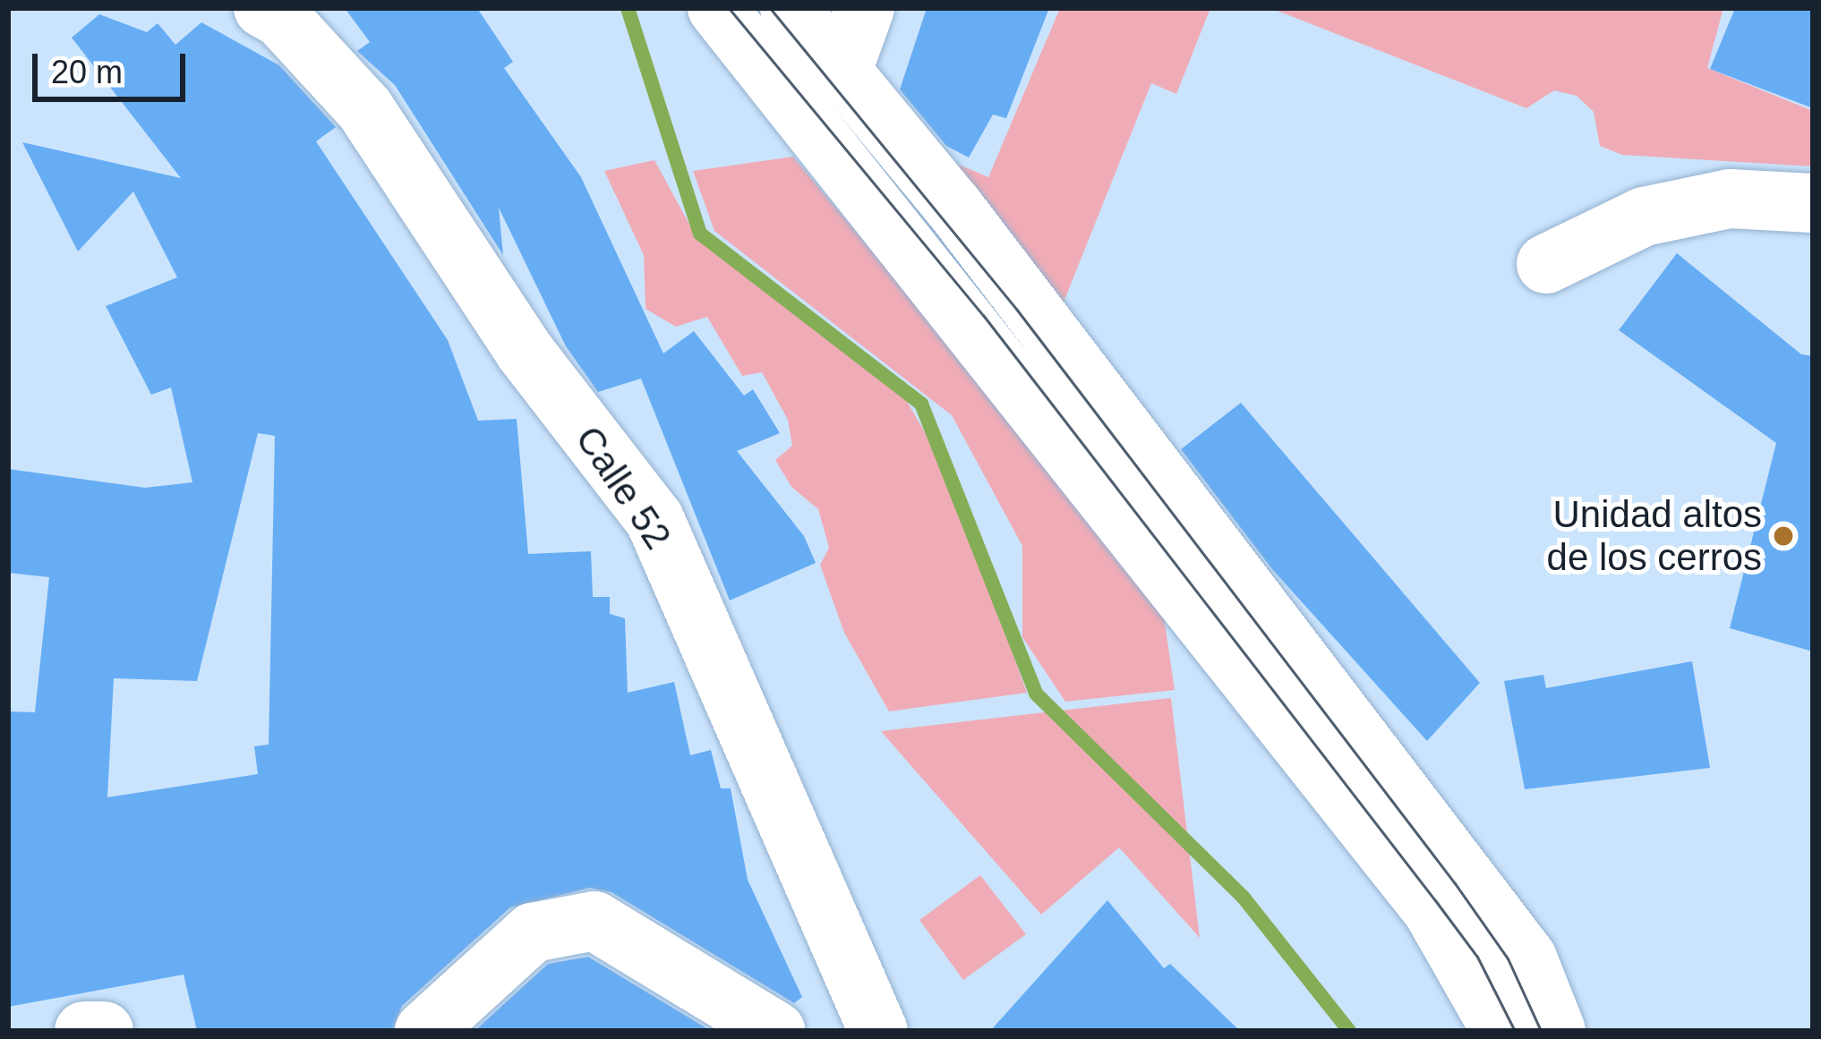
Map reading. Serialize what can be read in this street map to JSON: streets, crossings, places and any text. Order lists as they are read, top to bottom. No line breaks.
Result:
{"streets":{"street":["Calle 52"]},"places":["Unidad altos de los cerros"],"scale_bar":"20 m"}
